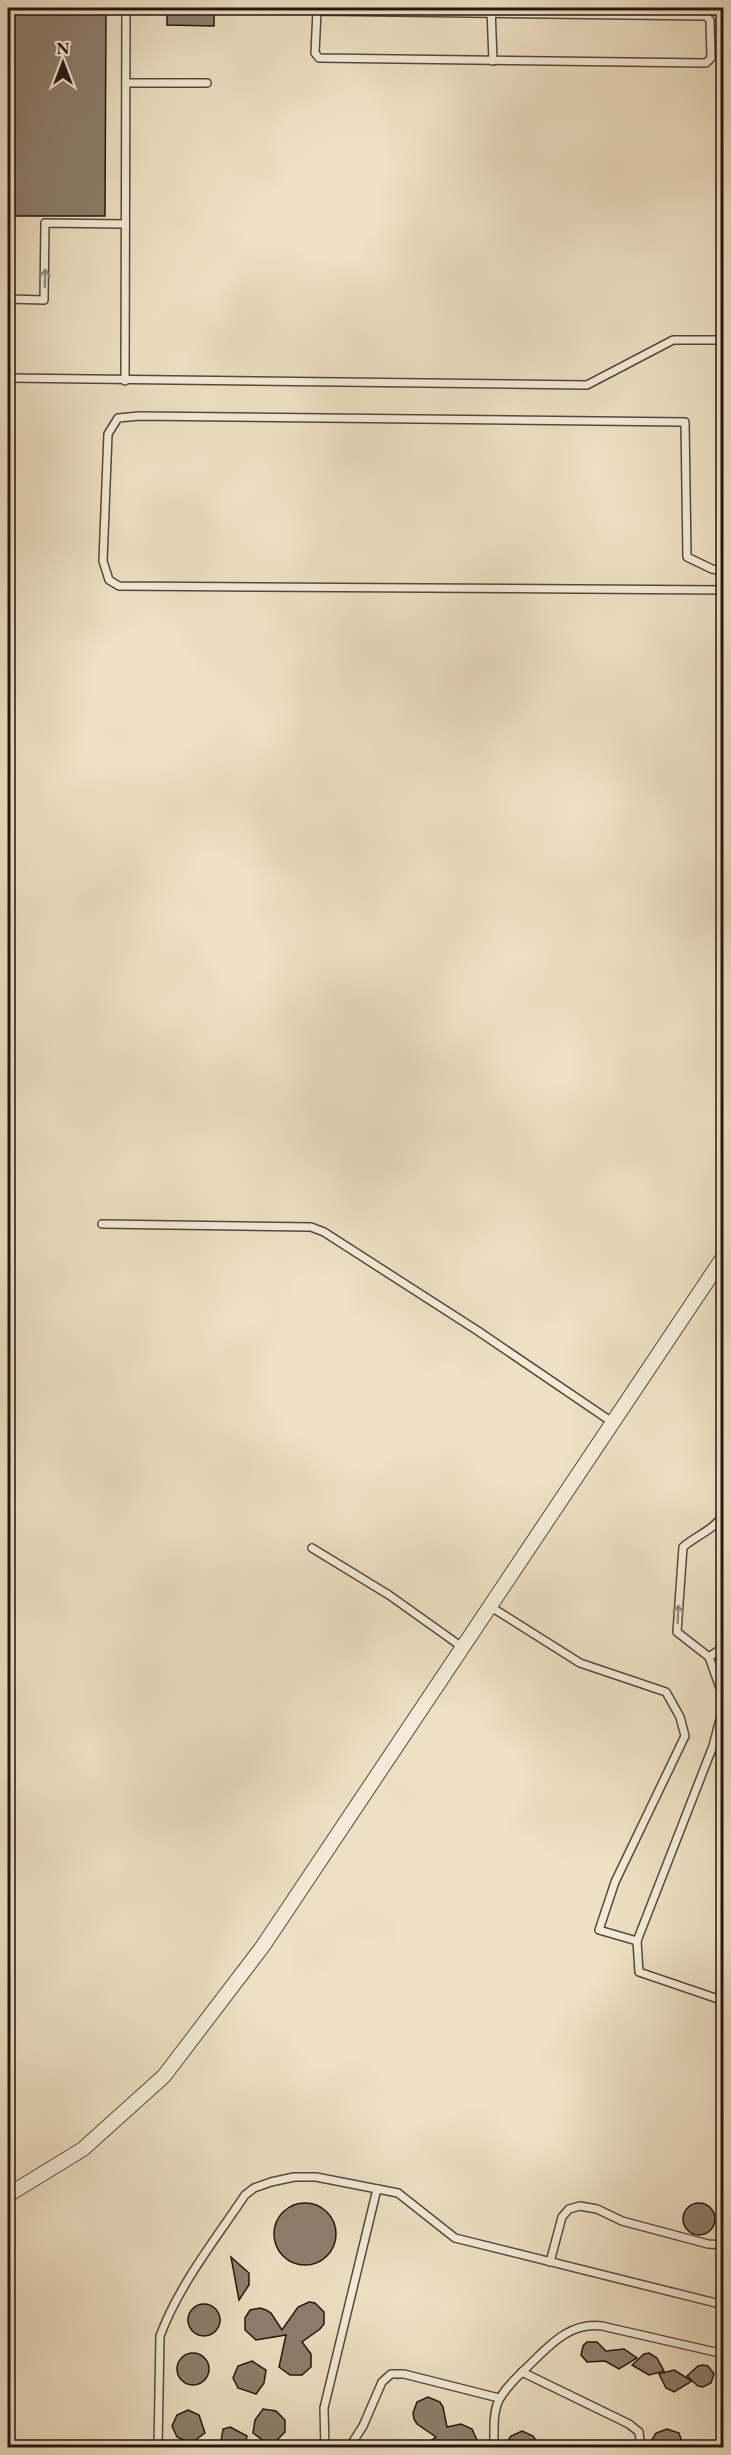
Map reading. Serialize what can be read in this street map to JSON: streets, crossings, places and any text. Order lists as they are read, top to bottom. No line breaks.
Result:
{"north":"top"}
